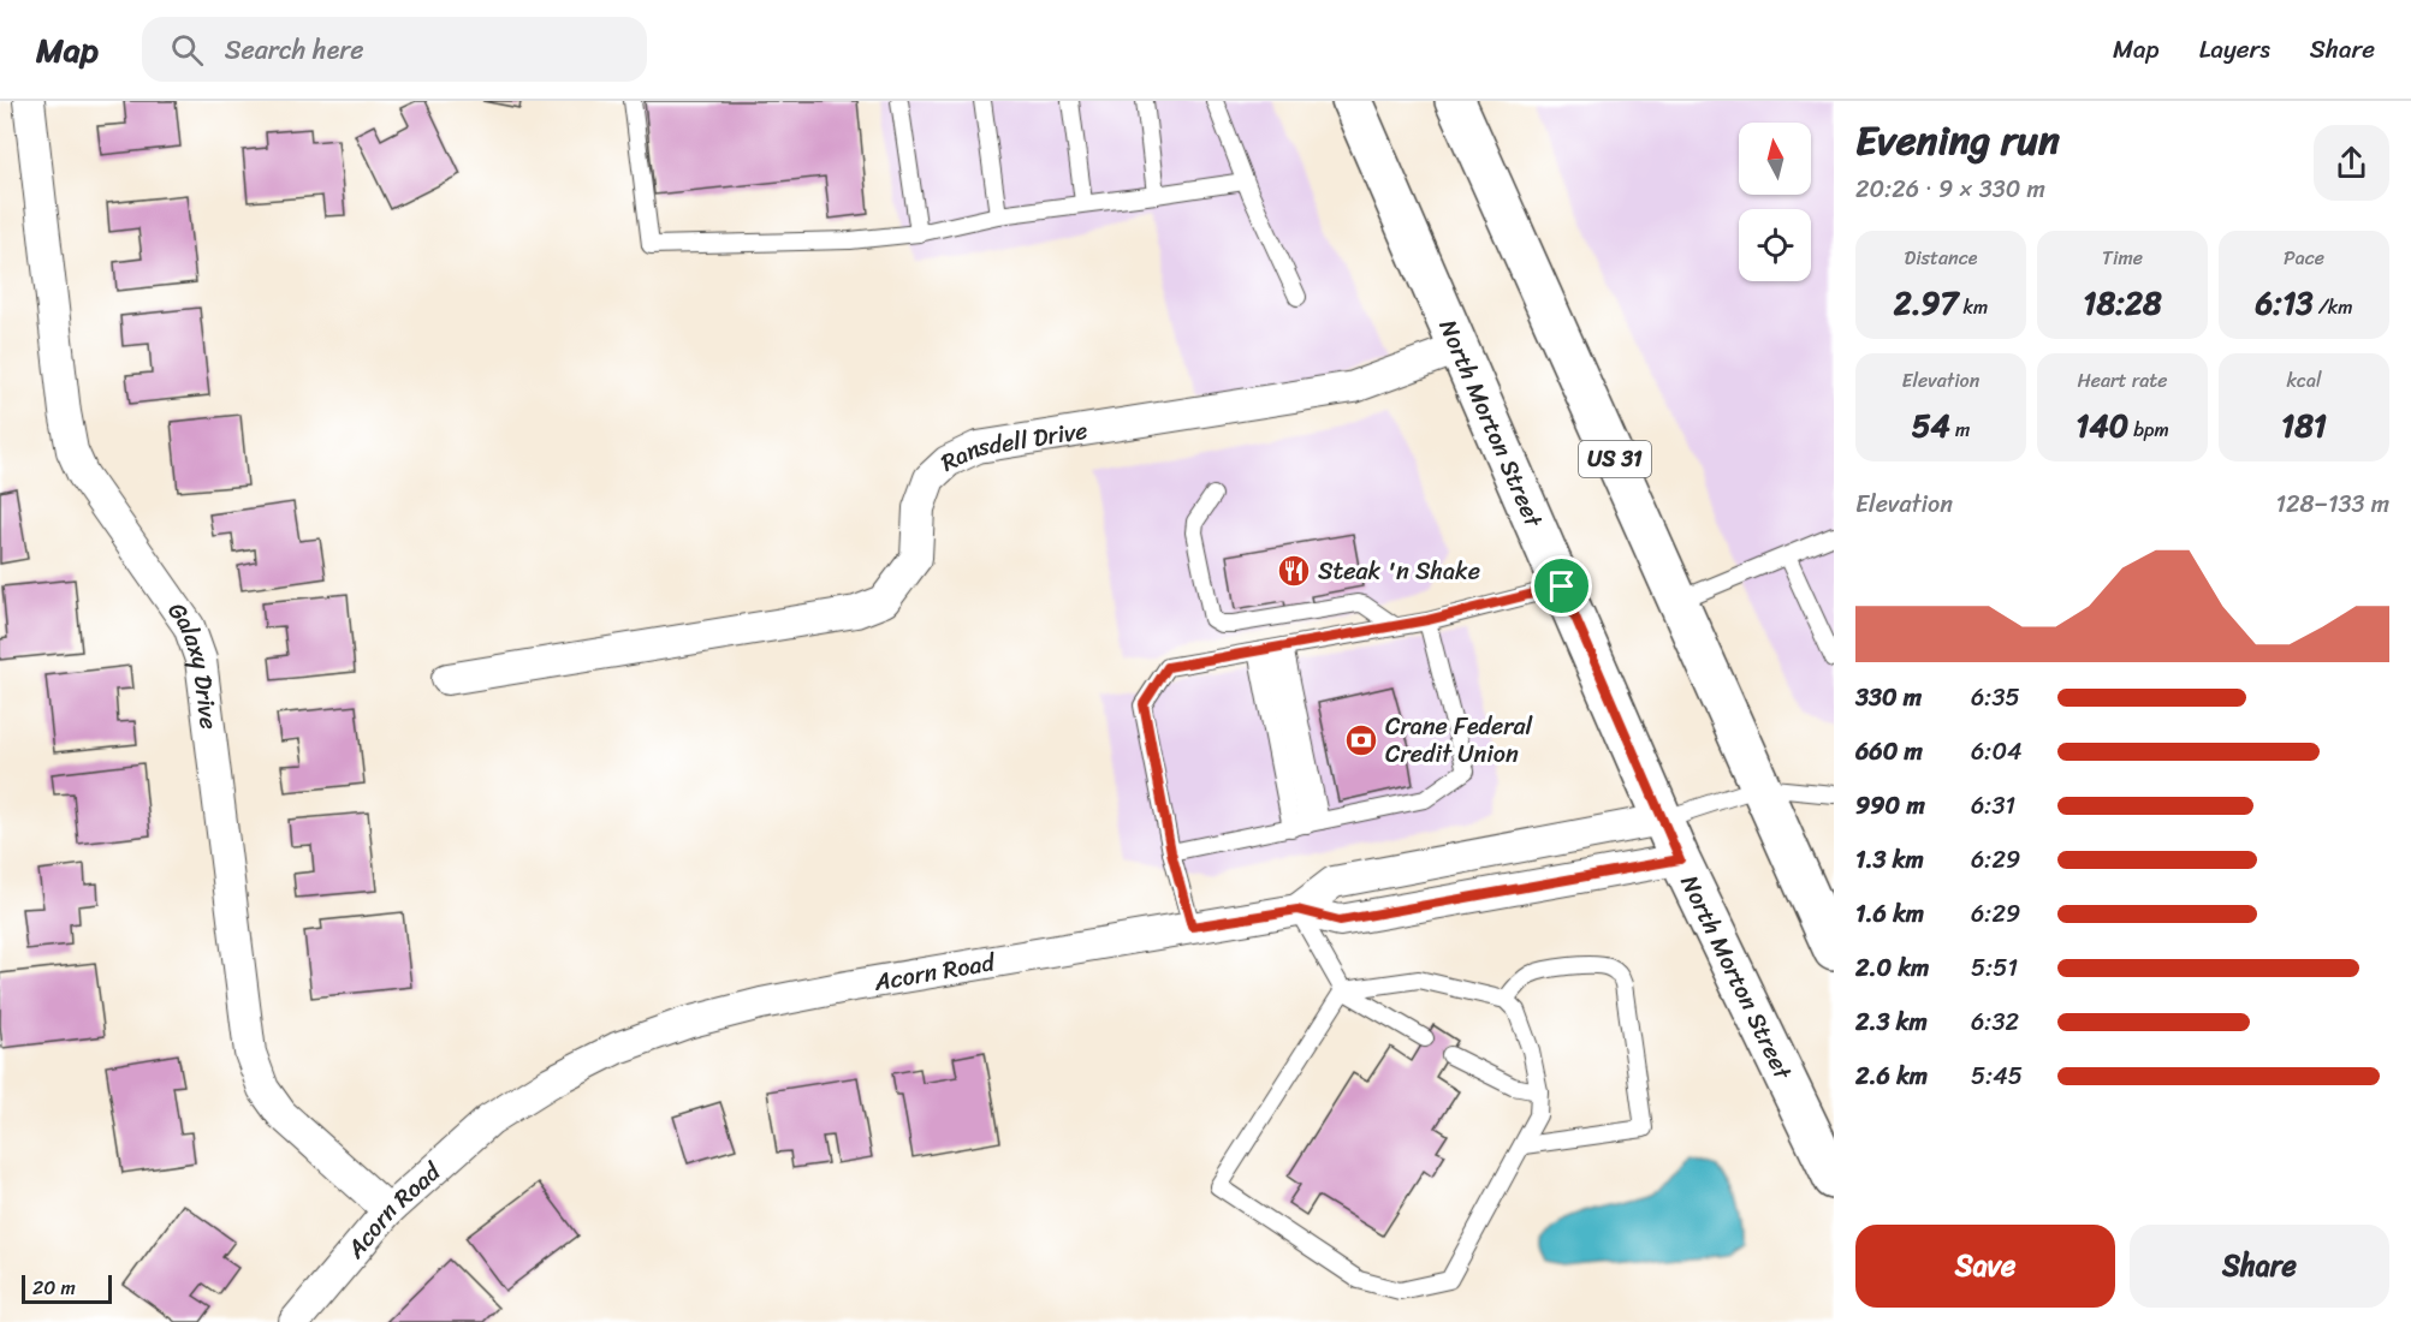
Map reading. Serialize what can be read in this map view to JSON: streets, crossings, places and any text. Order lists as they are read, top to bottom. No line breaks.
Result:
{"streets":{"main road":["North Morton Street","US 31"],"street":["Ransdell Drive","Galaxy Drive","Acorn Road"]},"crossings":[["North Morton Street","Ransdell Drive"],["North Morton Street","Acorn Road"],["Galaxy Drive","Acorn Road"]],"places":{"restaurant":["Steak 'n Shake"],"bank":["Crane Federal Credit Union"]},"scale_bar":"20 m","north":"top","page":{"header":"Map","search":"Search here","nav":["Map","Layers","Share"],"heading":["Evening run","20:26 · 9 × 330 m"],"stats":[["Distance","2.97 km"],["Time","18:28"],["Pace","6:13 /km"],["Elevation","54 m"],["Heart rate","140 bpm"],["kcal","181"]],"chart":["Elevation","128–133 m"],"list":[{"name":"330 m","note":"6:35"},{"name":"660 m","note":"6:04"},{"name":"990 m","note":"6:31"},{"name":"1.3 km","note":"6:29"},{"name":"1.6 km","note":"6:29"},{"name":"2.0 km","note":"5:51"},{"name":"2.3 km","note":"6:32"},{"name":"2.6 km","note":"5:45"}],"buttons":["Save","Share"],"scale":"20 m"}}
